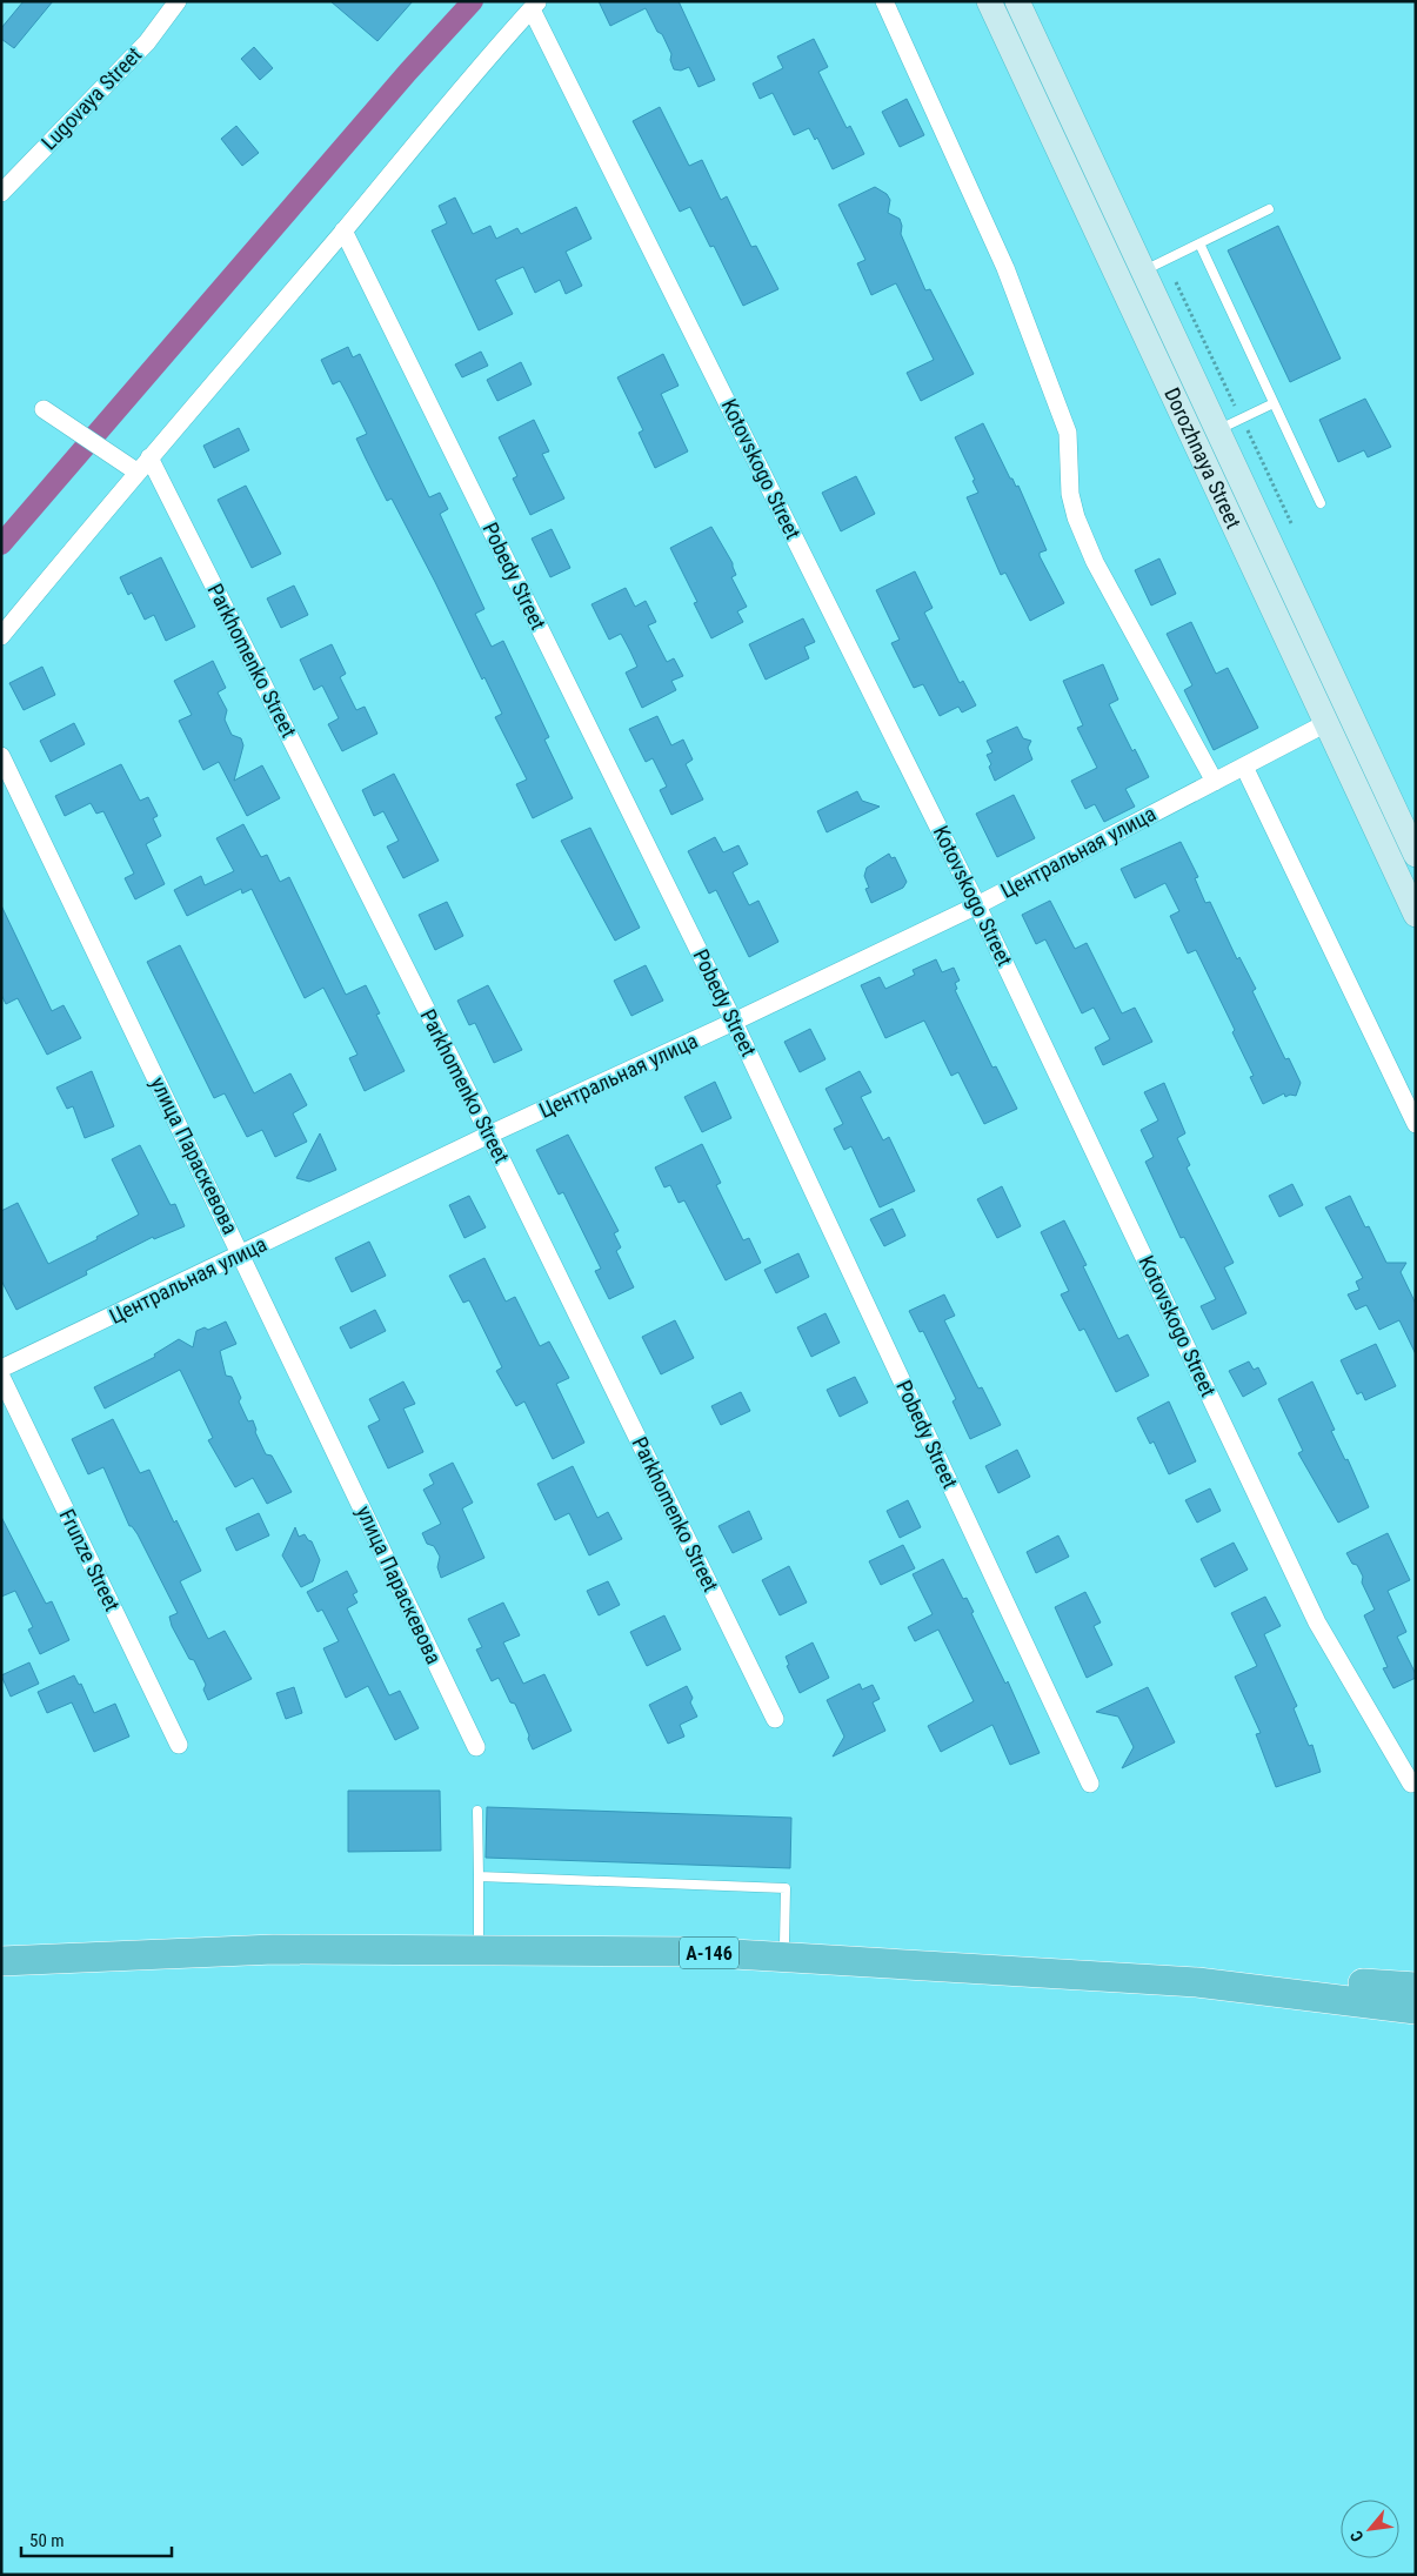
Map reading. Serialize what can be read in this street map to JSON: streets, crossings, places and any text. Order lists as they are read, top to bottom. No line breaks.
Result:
{"streets":{"highway":["А-146"],"main road":["Dorozhnaya Street"],"street":["Lugovaya Street","Kotovskogo Street","Pobedy Street","Parkhomenko Street","Центральная улица","улица Параскевова","Frunze Street"]},"crossings":[["Dorozhnaya Street","Центральная улица"],["Kotovskogo Street","Центральная улица"],["Pobedy Street","Центральная улица"],["Parkhomenko Street","Центральная улица"],["Центральная улица","улица Параскевова"]],"scale_bar":"50 m","north":"bottom left"}
